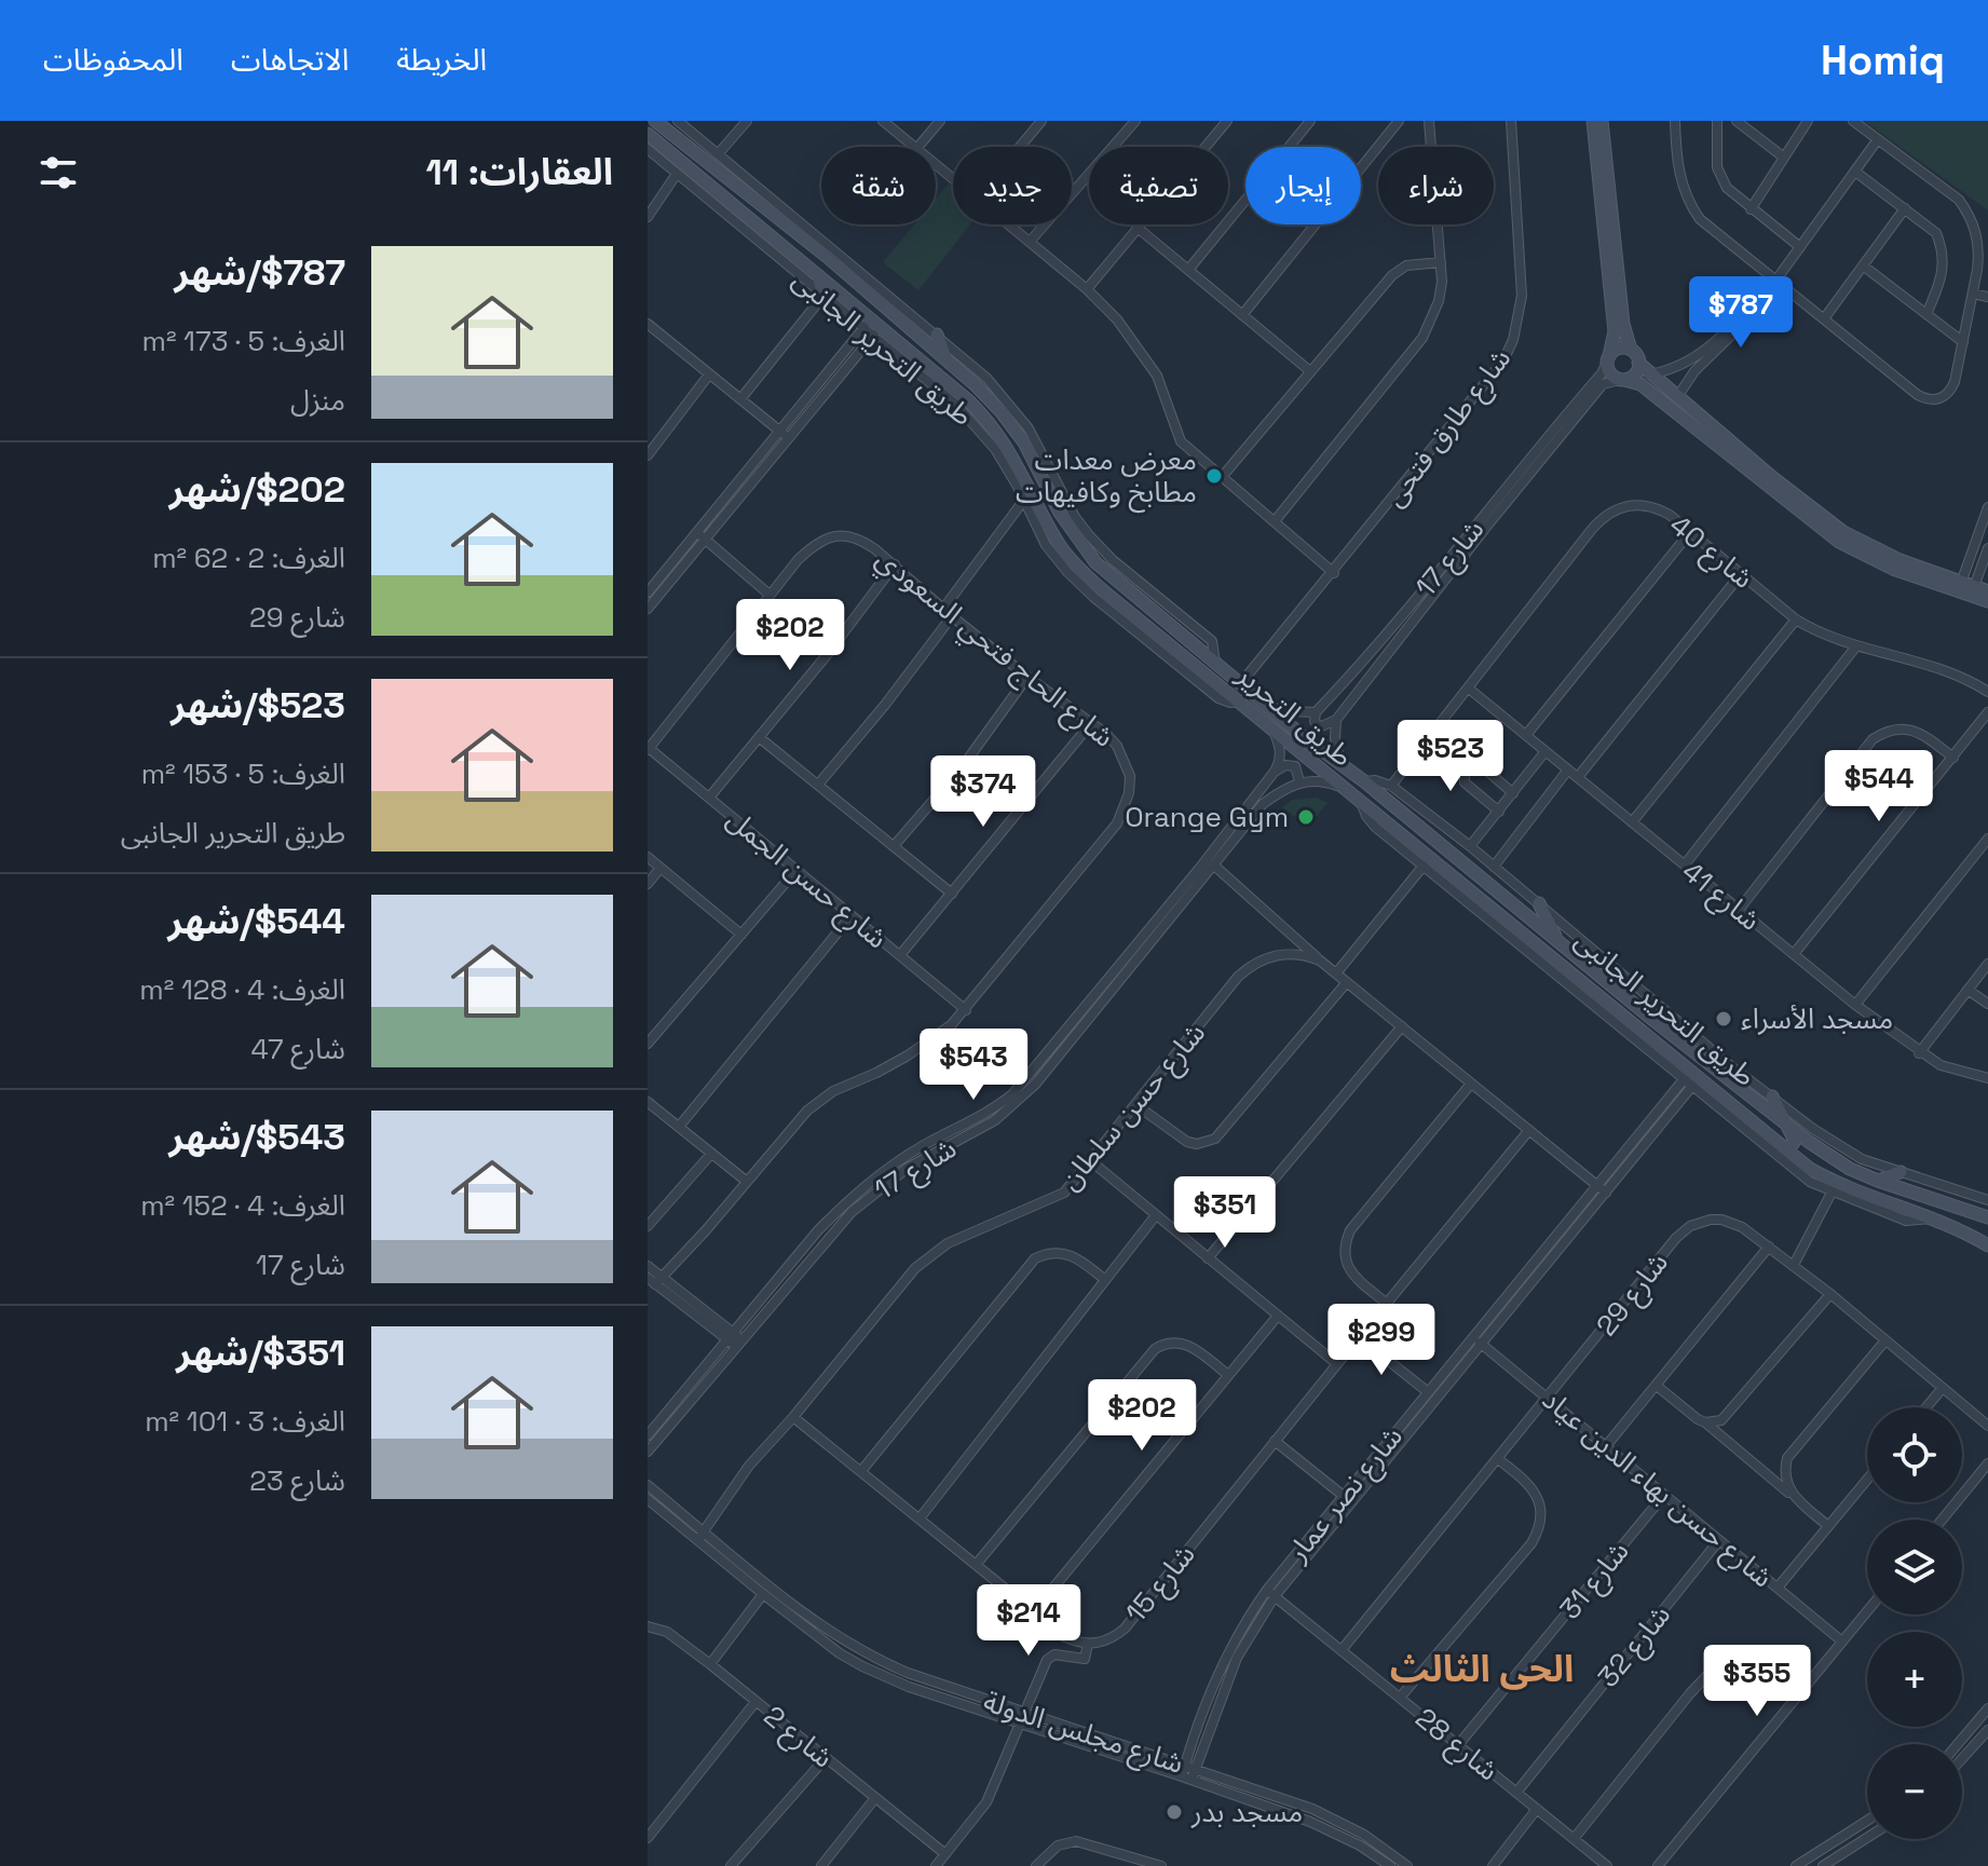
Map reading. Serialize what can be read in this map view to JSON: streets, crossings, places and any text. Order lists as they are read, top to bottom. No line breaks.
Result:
{"streets":{"street":["طريق التحرير الجانبى","شارع طارق فتحى","شارع 40","شارع 17","شارع الحاج فتحي السعودي","طريق التحرير","شارع حسن الجمل","شارع 41","شارع حسن سلطان","شارع 29","شارع حسن بهاء الدين عياد","شارع نصر عمار","شارع 31","شارع 15","شارع 32","شارع مجلس الدولة","شارع 2","شارع 28"]},"crossings":[["طريق التحرير الجانبى","شارع 40"],["طريق التحرير الجانبى","طريق التحرير"],["طريق التحرير الجانبى","شارع نصر عمار"],["شارع طارق فتحى","طريق التحرير"],["شارع 40","شارع 41"],["شارع الحاج فتحي السعودي","شارع حسن الجمل"],["شارع حسن سلطان","شارع مجلس الدولة"],["شارع 29","شارع حسن بهاء الدين عياد"],["شارع 29","شارع 28"],["شارع حسن بهاء الدين عياد","شارع نصر عمار"],["شارع حسن بهاء الدين عياد","شارع 31"],["شارع حسن بهاء الدين عياد","شارع 32"],["شارع نصر عمار","شارع مجلس الدولة"],["شارع نصر عمار","شارع 28"],["شارع 31","شارع 28"],["شارع 15","شارع مجلس الدولة"],["شارع 32","شارع 28"]],"districts":["الحى الثالث"],"places":["معرض معدات مطابخ وكافيهات","Orange Gym","مسجد الأسراء","مسجد بدر"],"page":{"header":"Homiq","nav":["الخريطة","الاتجاهات","المحفوظات"],"heading":"العقارات: 11","chip":["شراء","إيجار","تصفية","جديد","شقة"],"list":[{"name":"$787/شهر","note":"الغرف: 5 · 173 m² · منزل"},{"name":"$202/شهر","note":"الغرف: 2 · 62 m² · شارع 29"},{"name":"$523/شهر","note":"الغرف: 5 · 153 m² · طريق التحرير الجانبى"},{"name":"$544/شهر","note":"الغرف: 4 · 128 m² · شارع 47"},{"name":"$543/شهر","note":"الغرف: 4 · 152 m² · شارع 17"},{"name":"$351/شهر","note":"الغرف: 3 · 101 m² · شارع 23"}],"price":["$787","$202","$523","$544","$374","$543","$351","$299","$202","$214","$355"],"map_buttons":["+","−"]}}
